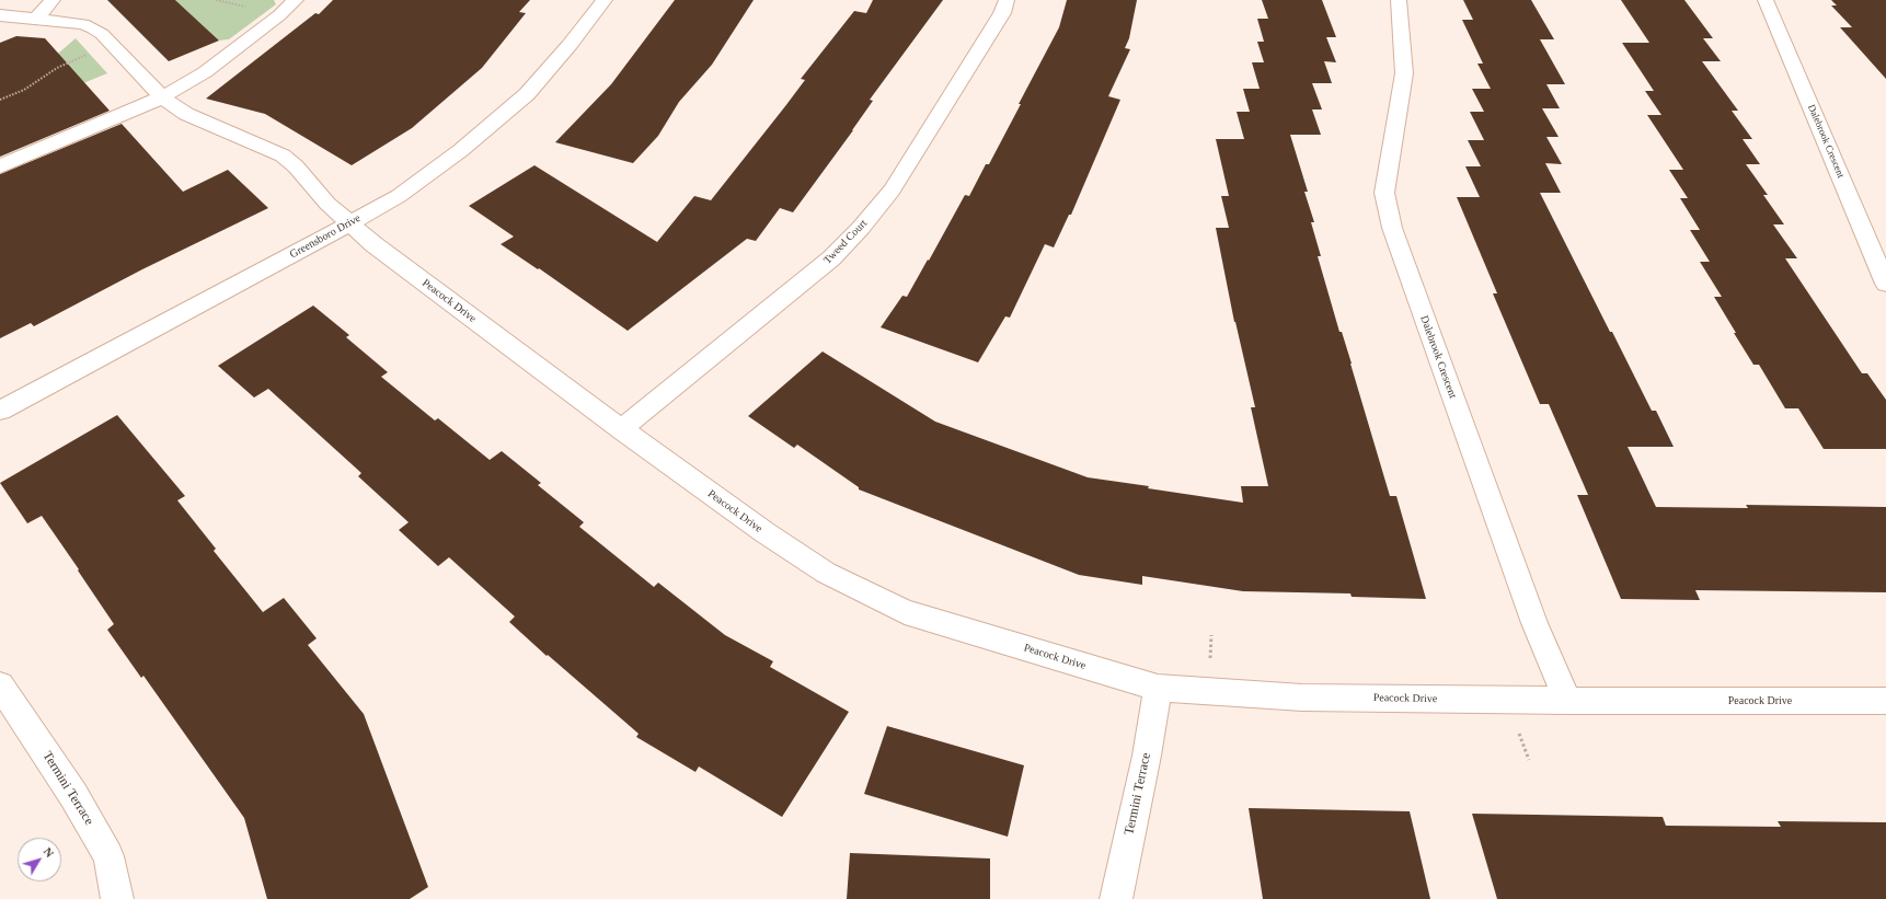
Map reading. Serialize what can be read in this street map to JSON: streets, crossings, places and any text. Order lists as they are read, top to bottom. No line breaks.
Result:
{"streets":{"street":["Dalebrook Crescent","Greensboro Drive","Tweed Court","Peacock Drive","Termini Terrace"]},"crossings":[["Dalebrook Crescent","Peacock Drive"],["Greensboro Drive","Peacock Drive"],["Tweed Court","Peacock Drive"],["Peacock Drive","Termini Terrace"]],"north":"top right"}
